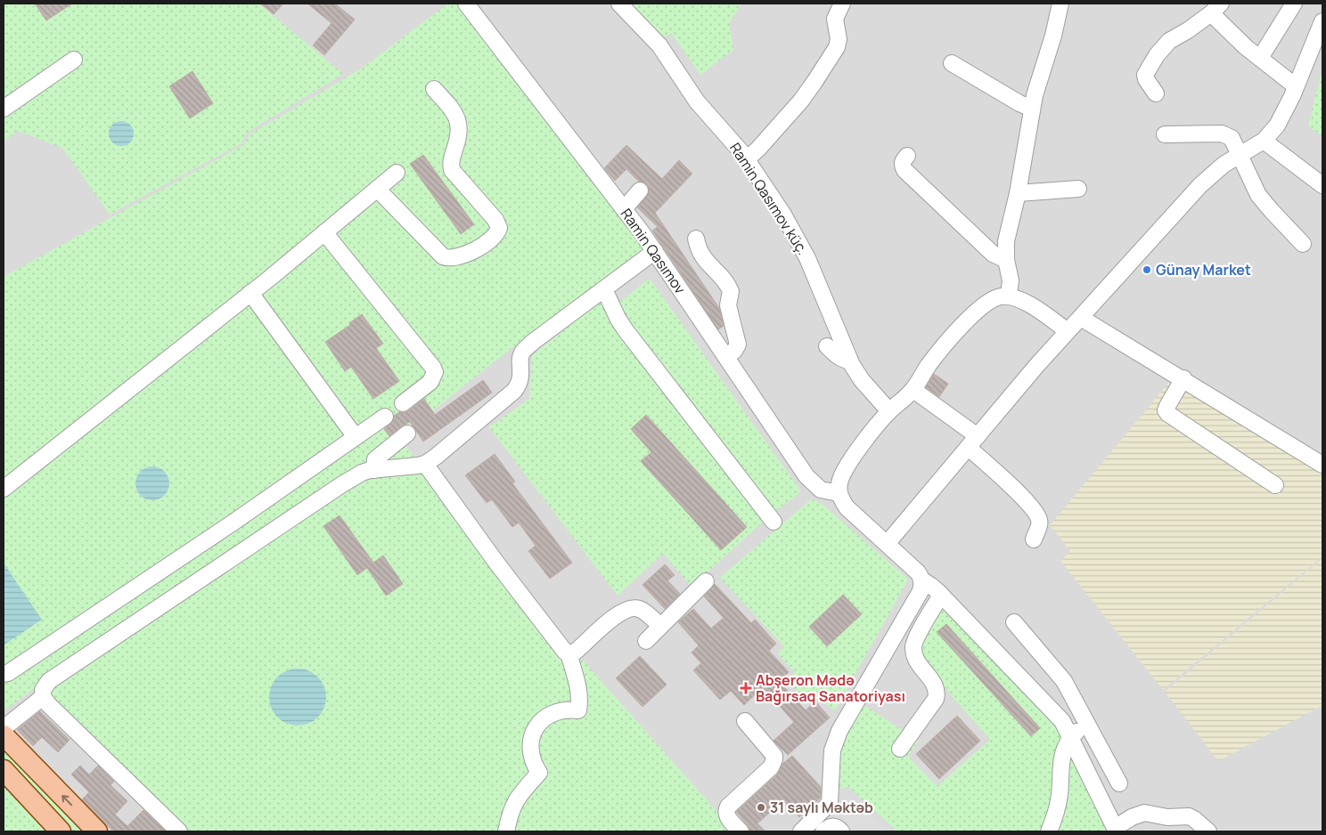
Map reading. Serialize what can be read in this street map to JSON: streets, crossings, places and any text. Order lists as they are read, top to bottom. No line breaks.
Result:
{"streets":{"street":["Ramin Qasımov küç.","Ramin Qasımov"]},"places":{"other":["Günay Market","31 saylı Məktəb"],"health":["Abşeron Mədə Bağırsaq Sanatoriyası"]}}
